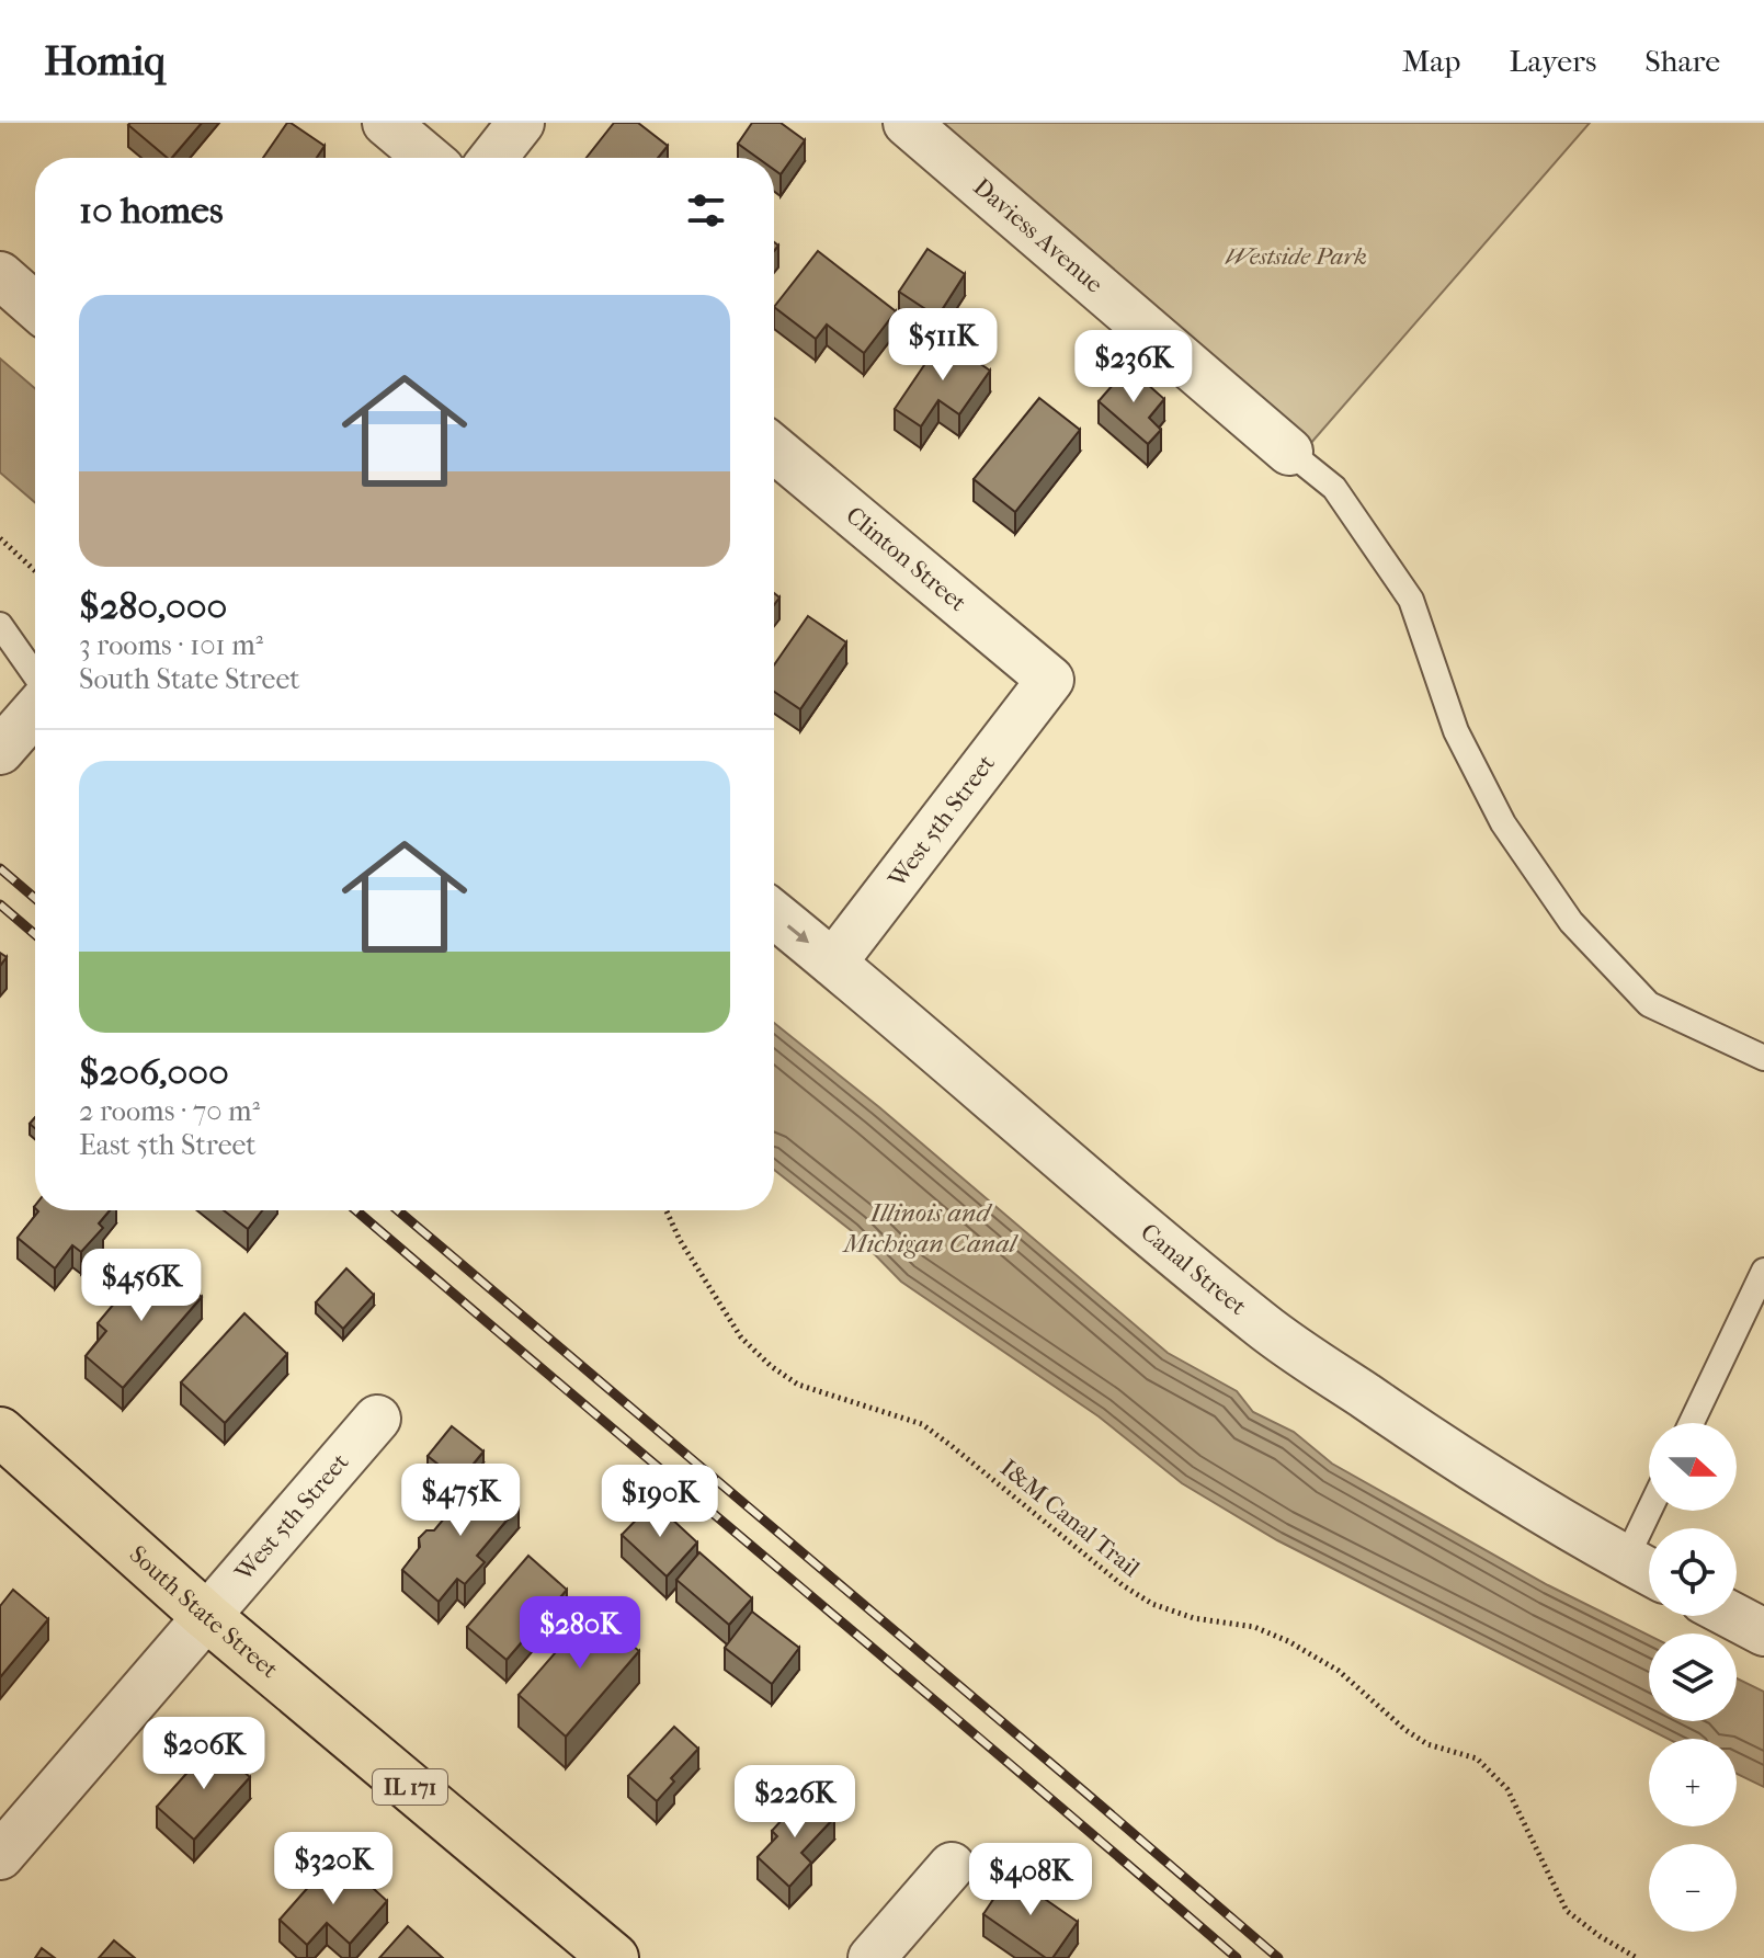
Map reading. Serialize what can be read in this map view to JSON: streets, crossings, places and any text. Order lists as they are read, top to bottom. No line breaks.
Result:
{"streets":{"main road":["South State Street","IL 171"],"street":["Daviess Avenue","Clinton Street","West 5th Street","Canal Street"],"path":["I&M Canal Trail"]},"crossings":[["Clinton Street","West 5th Street"],["West 5th Street","Canal Street"],["West 5th Street","South State Street"]],"water":["Illinois and Michigan Canal"],"parks":["Westside Park"],"north":"right","page":{"header":"Homiq","nav":["Map","Layers","Share"],"heading":"10 homes","list":[{"name":"$280,000","note":"3 rooms · 101 m² · South State Street"},{"name":"$206,000","note":"2 rooms · 70 m² · East 5th Street"}],"price":["$511K","$236K","$456K","$475K","$190K","$280K","$206K","$226K","$320K","$408K"],"map_buttons":["+","−"]}}
